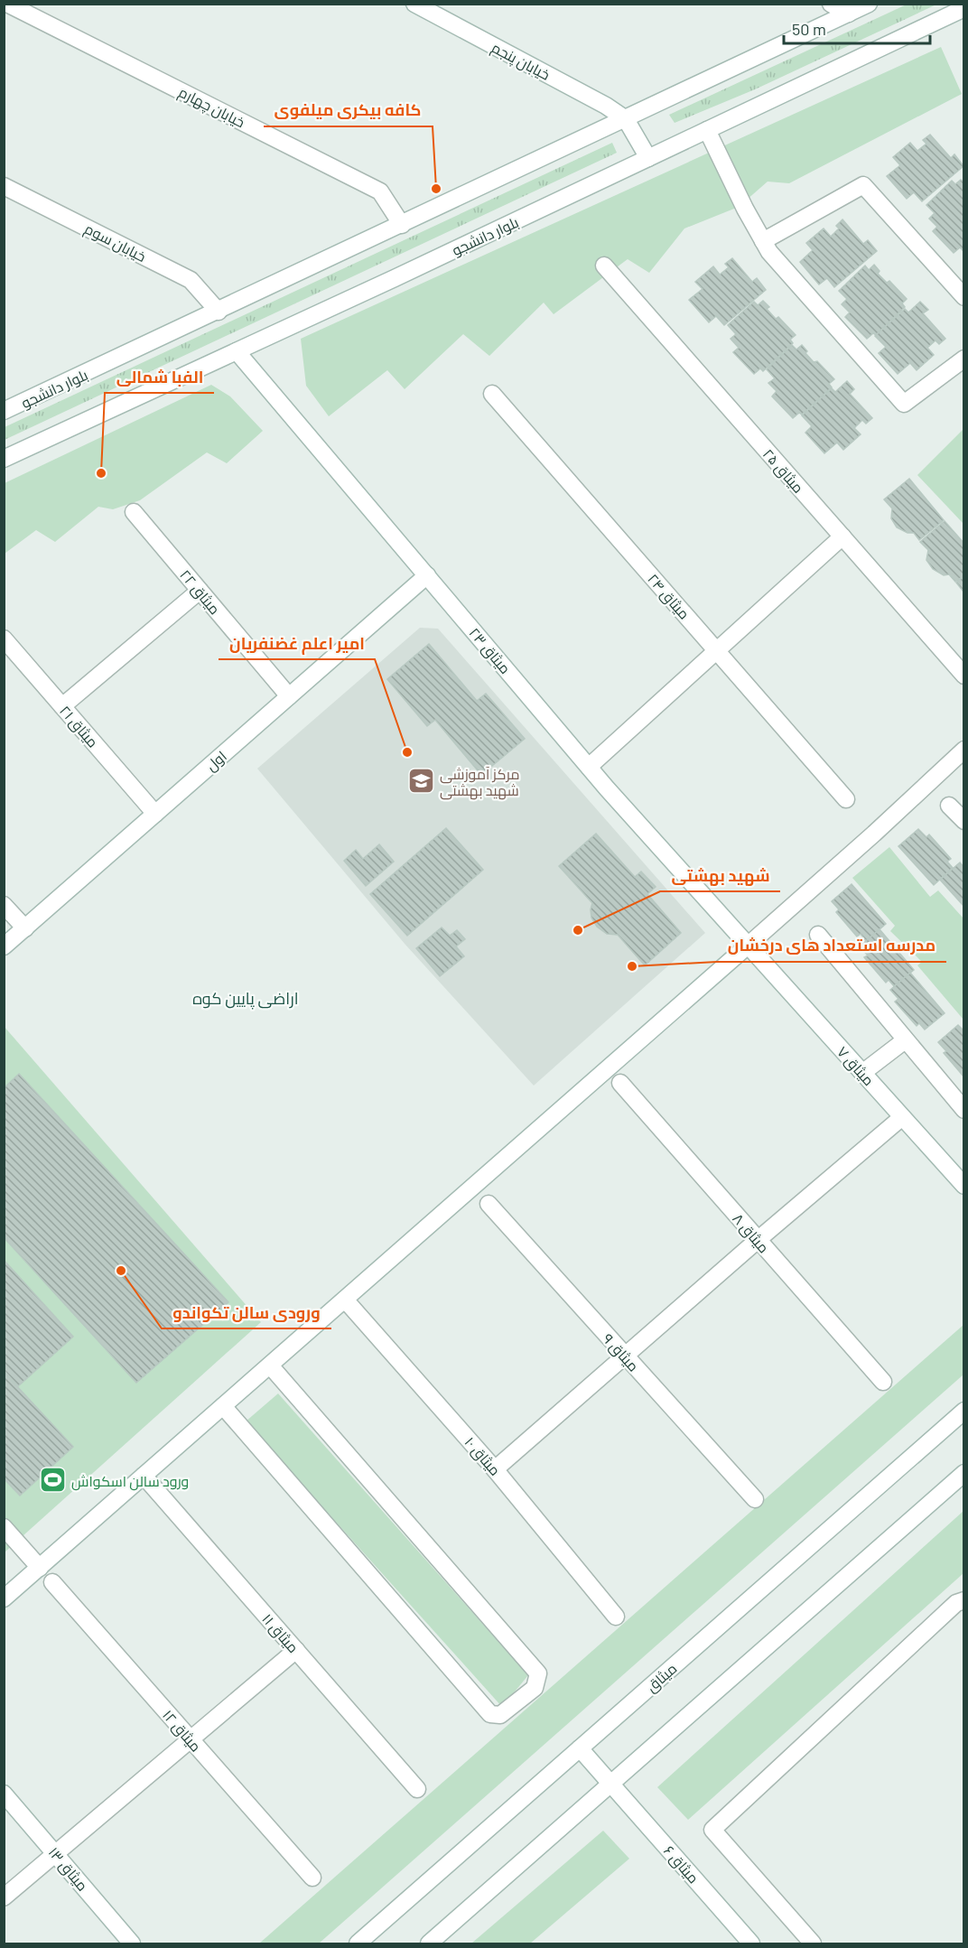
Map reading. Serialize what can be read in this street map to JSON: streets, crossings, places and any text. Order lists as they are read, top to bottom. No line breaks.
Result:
{"streets":{"street":["خیابان پنجم","خیابان چهارم","بلوار دانشجو","خیابان سوم","میثاق ۲۵","میثاق ۲۲","میثاق ۲۴","میثاق ۲۳","میثاق ۲۱","اول","میثاق ۷","میثاق ۸","میثاق ۹","میثاق ۱۰","میثاق ۱۱","میثاق","میثاق ۱۲","میثاق ۶","میثاق ۱۳"]},"crossings":[["خیابان پنجم","بلوار دانشجو"],["خیابان چهارم","بلوار دانشجو"],["بلوار دانشجو","خیابان سوم"],["بلوار دانشجو","میثاق ۲۳"],["میثاق ۲۲","اول"],["میثاق ۲۳","اول"],["میثاق ۲۳","میثاق ۷"],["میثاق ۲۱","اول"],["میثاق","میثاق ۶"]],"districts":["اراضی پایین کوه"],"places":{"other":["کافه بیکری میلفوی","الفبا شمالی","امیر اعلم غضنفریان","شهید بهشتی","مدرسه استعداد های درخشان","ورودی سالن تکواندو"],"school or university":["مرکز آموزشی شهید بهشتی"],"sports":["ورود سالن اسکواش"]},"scale_bar":"50 m"}
